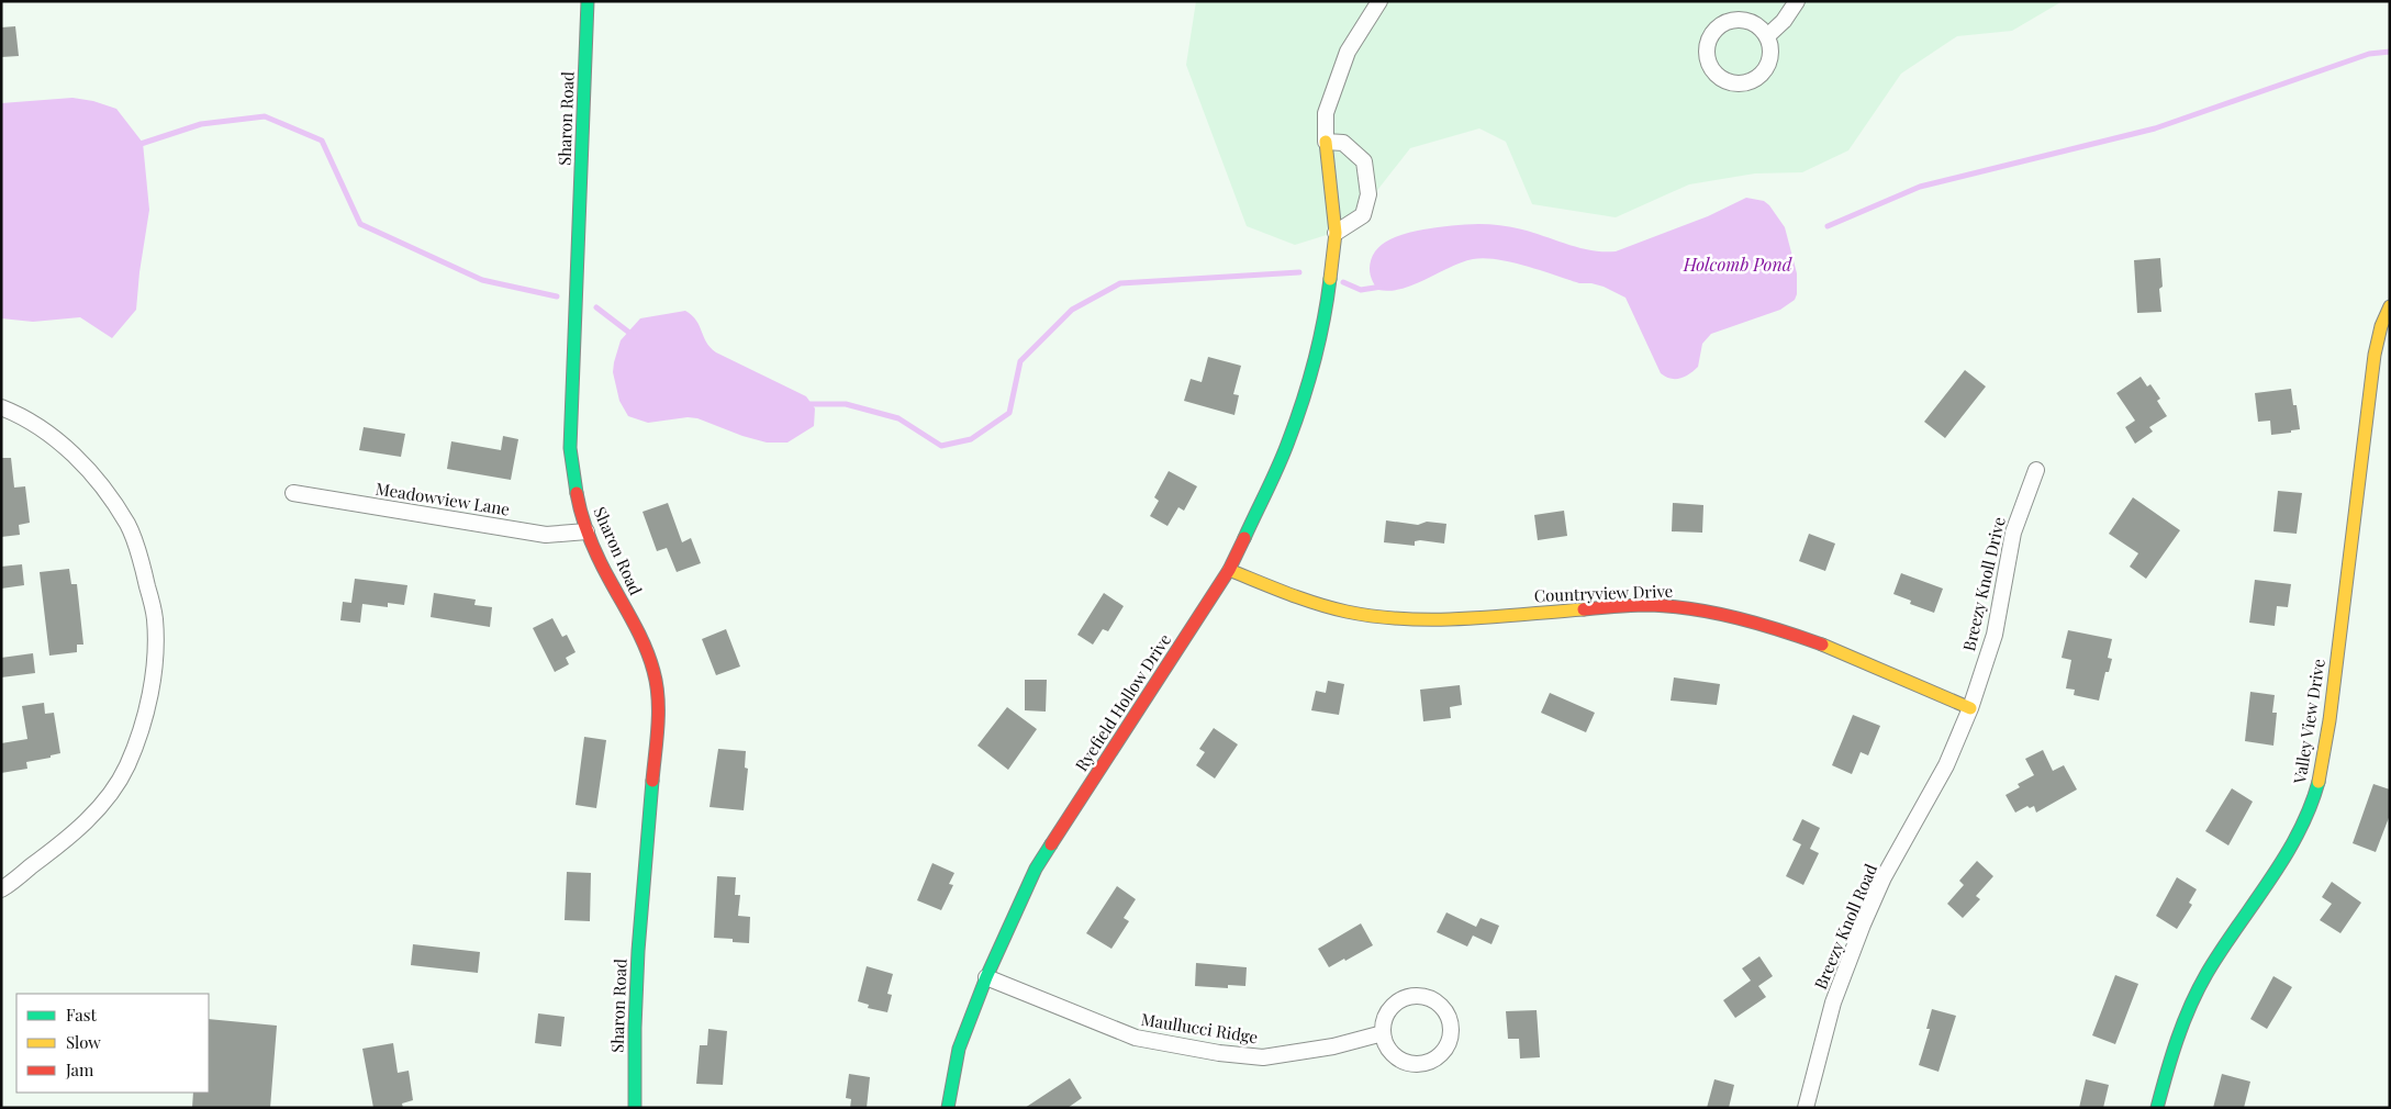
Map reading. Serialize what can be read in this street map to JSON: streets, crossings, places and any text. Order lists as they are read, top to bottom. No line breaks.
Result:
{"streets":{"street":["Sharon Road","Meadowview Lane","Breezy Knoll Drive","Countryview Drive","Ryefield Hollow Drive","Valley View Drive","Breezy Knoll Road","Maullucci Ridge"]},"crossings":[["Sharon Road","Meadowview Lane"],["Breezy Knoll Drive","Countryview Drive"],["Breezy Knoll Drive","Breezy Knoll Road"],["Countryview Drive","Ryefield Hollow Drive"],["Countryview Drive","Breezy Knoll Road"],["Ryefield Hollow Drive","Maullucci Ridge"]],"water":["Holcomb Pond"],"legend":["Fast","Slow","Jam"]}
